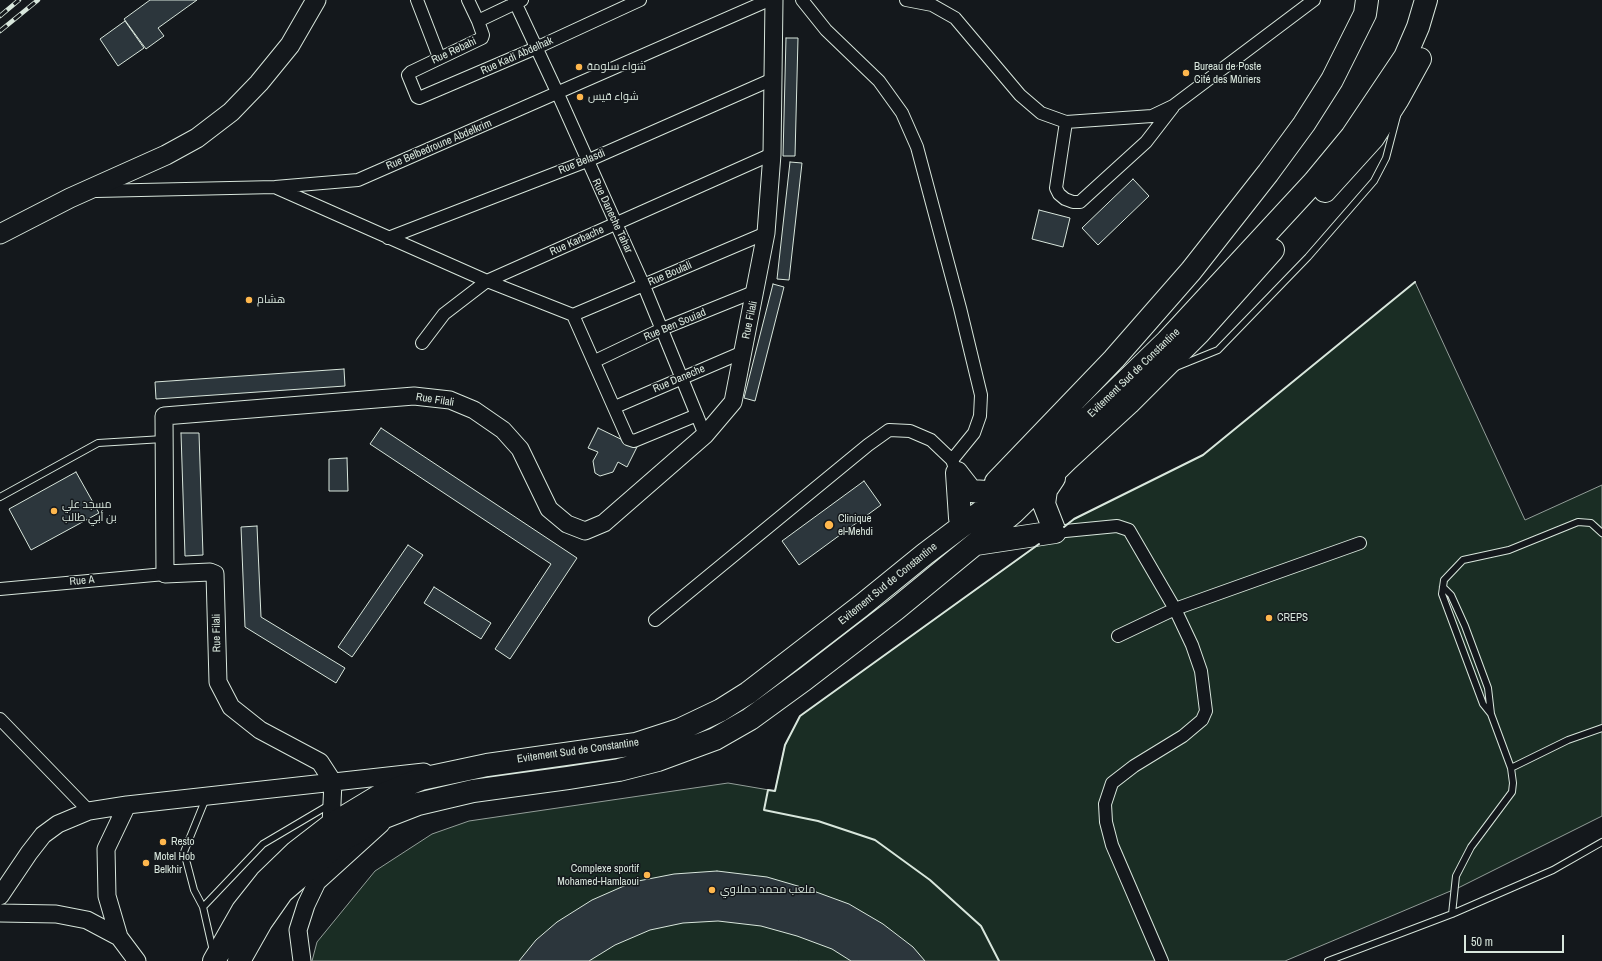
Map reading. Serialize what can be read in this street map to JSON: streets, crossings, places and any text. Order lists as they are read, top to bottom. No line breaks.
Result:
{"streets":{"highway":["Evitement Sud de Constantine"],"street":["Rue Rebahi","Rue Kadi Abdelhak","Rue Belbedroune Abdelkrim","Rue Belasdi","Rue Daneche Tahar","Rue Karbache","Rue Boulali","Rue Filali","Rue Ben Souiad","Rue Daneche","Rue A"]},"crossings":[["Rue Rebahi","Rue Kadi Abdelhak"],["Rue Rebahi","Rue Daneche Tahar"],["Rue Kadi Abdelhak","Rue Daneche Tahar"],["Rue Belbedroune Abdelkrim","Rue Daneche Tahar"],["Rue Belasdi","Rue Daneche Tahar"],["Rue Belasdi","Rue Filali"],["Rue Daneche Tahar","Rue Karbache"],["Rue Daneche Tahar","Rue Boulali"],["Rue Daneche Tahar","Rue Filali"],["Rue Daneche Tahar","Rue Ben Souiad"],["Rue Daneche Tahar","Rue Daneche"],["Rue Karbache","Rue Filali"],["Rue Boulali","Rue Filali"],["Rue Filali","Rue Ben Souiad"],["Rue Filali","Rue Daneche"],["Rue Filali","Rue A"]],"places":["شواء سلومة","Bureau de Poste Cité des Mûriers","شواء قيس","هشام","مسجد علي بن أبي طالب","Clinique el-Mehdi","CREPS","Resto","Motel Hob Belkhir","Complexe sportif Mohamed-Hamlaoui","ملعب محمد حملاوي"],"scale_bar":"50 m"}
